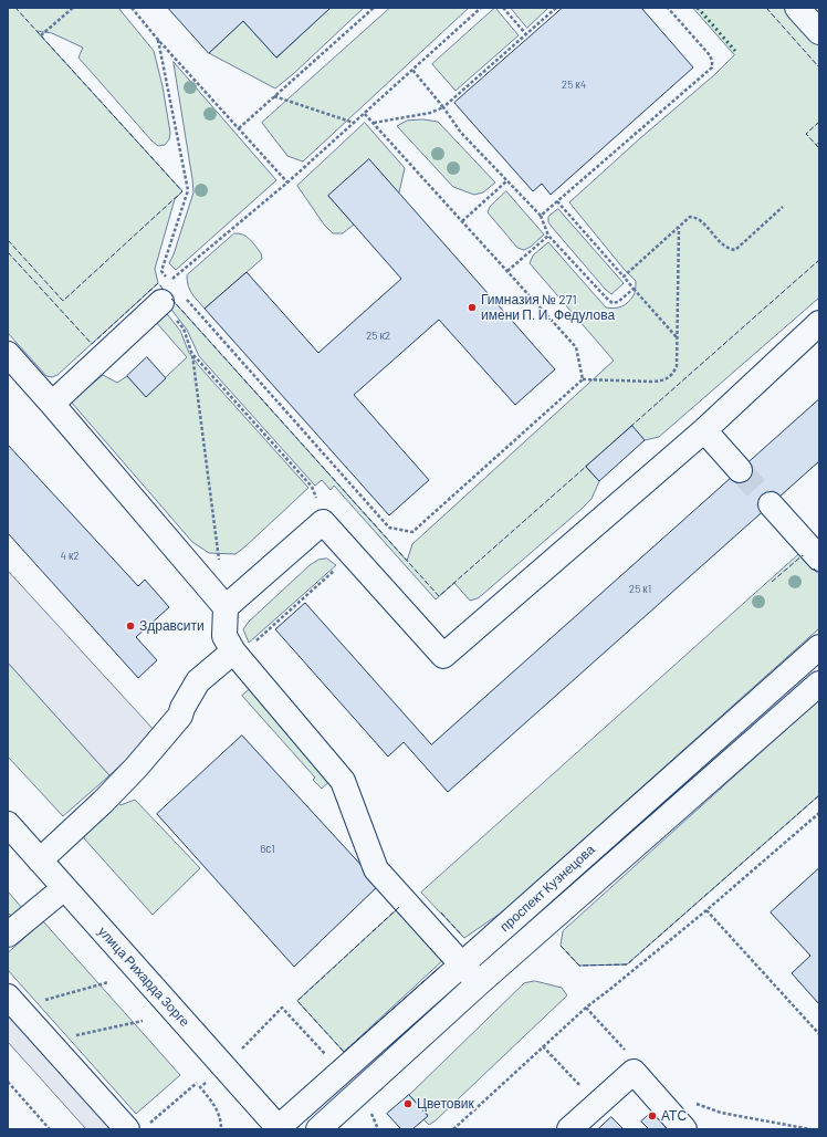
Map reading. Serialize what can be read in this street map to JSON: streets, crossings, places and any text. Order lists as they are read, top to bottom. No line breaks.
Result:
{"streets":{"street":["проспект Кузнецова","улица Рихарда Зорге"]},"crossings":[["проспект Кузнецова","улица Рихарда Зорге"]],"places":["Гимназия № 271 имени П. И. Федулова","Здравсити","Цветовик","АТС"],"house_numbers":["25 к4","25 к2","4 к2","25 к1","6с1"]}
